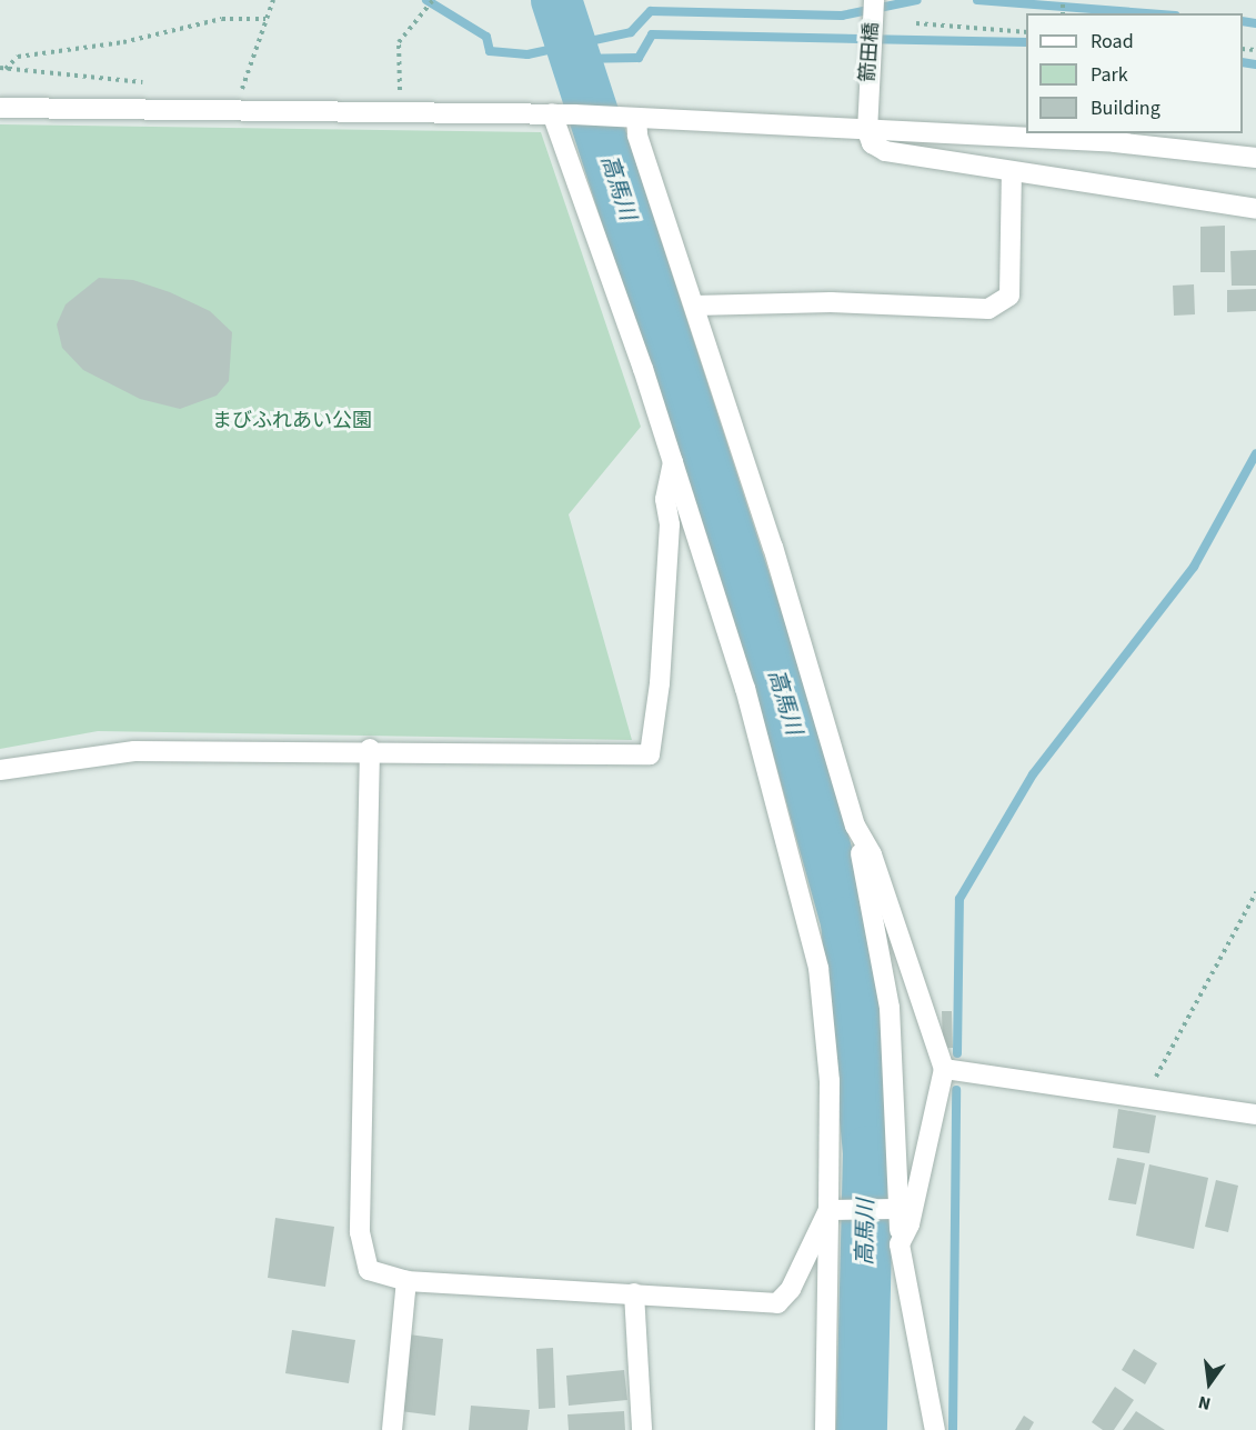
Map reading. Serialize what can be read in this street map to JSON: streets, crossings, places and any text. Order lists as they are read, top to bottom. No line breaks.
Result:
{"streets":{"street":["箭田橋"]},"water":["高馬川"],"parks":["まびふれあい公園"],"legend":["Road","Park","Building"],"north":"bottom"}
